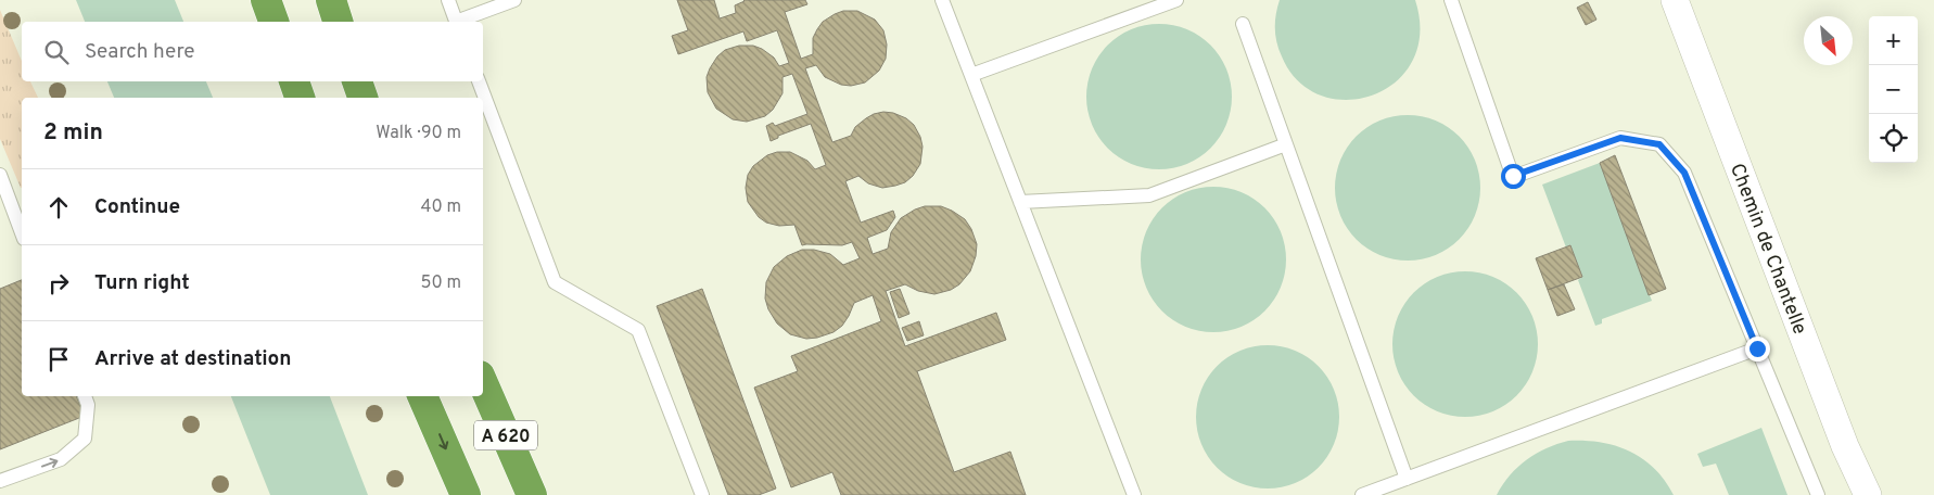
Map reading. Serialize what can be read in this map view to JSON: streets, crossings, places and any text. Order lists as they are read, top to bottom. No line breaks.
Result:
{"streets":{"highway":["A 620"],"street":["Chemin de Chantelle"]},"north":"bottom right","page":{"map_buttons":["+","−"],"search":"Search here","heading":["2 min","Walk · 90 m"],"list":[["Continue","40 m"],["Turn right","50 m"],"Arrive at destination"]}}
